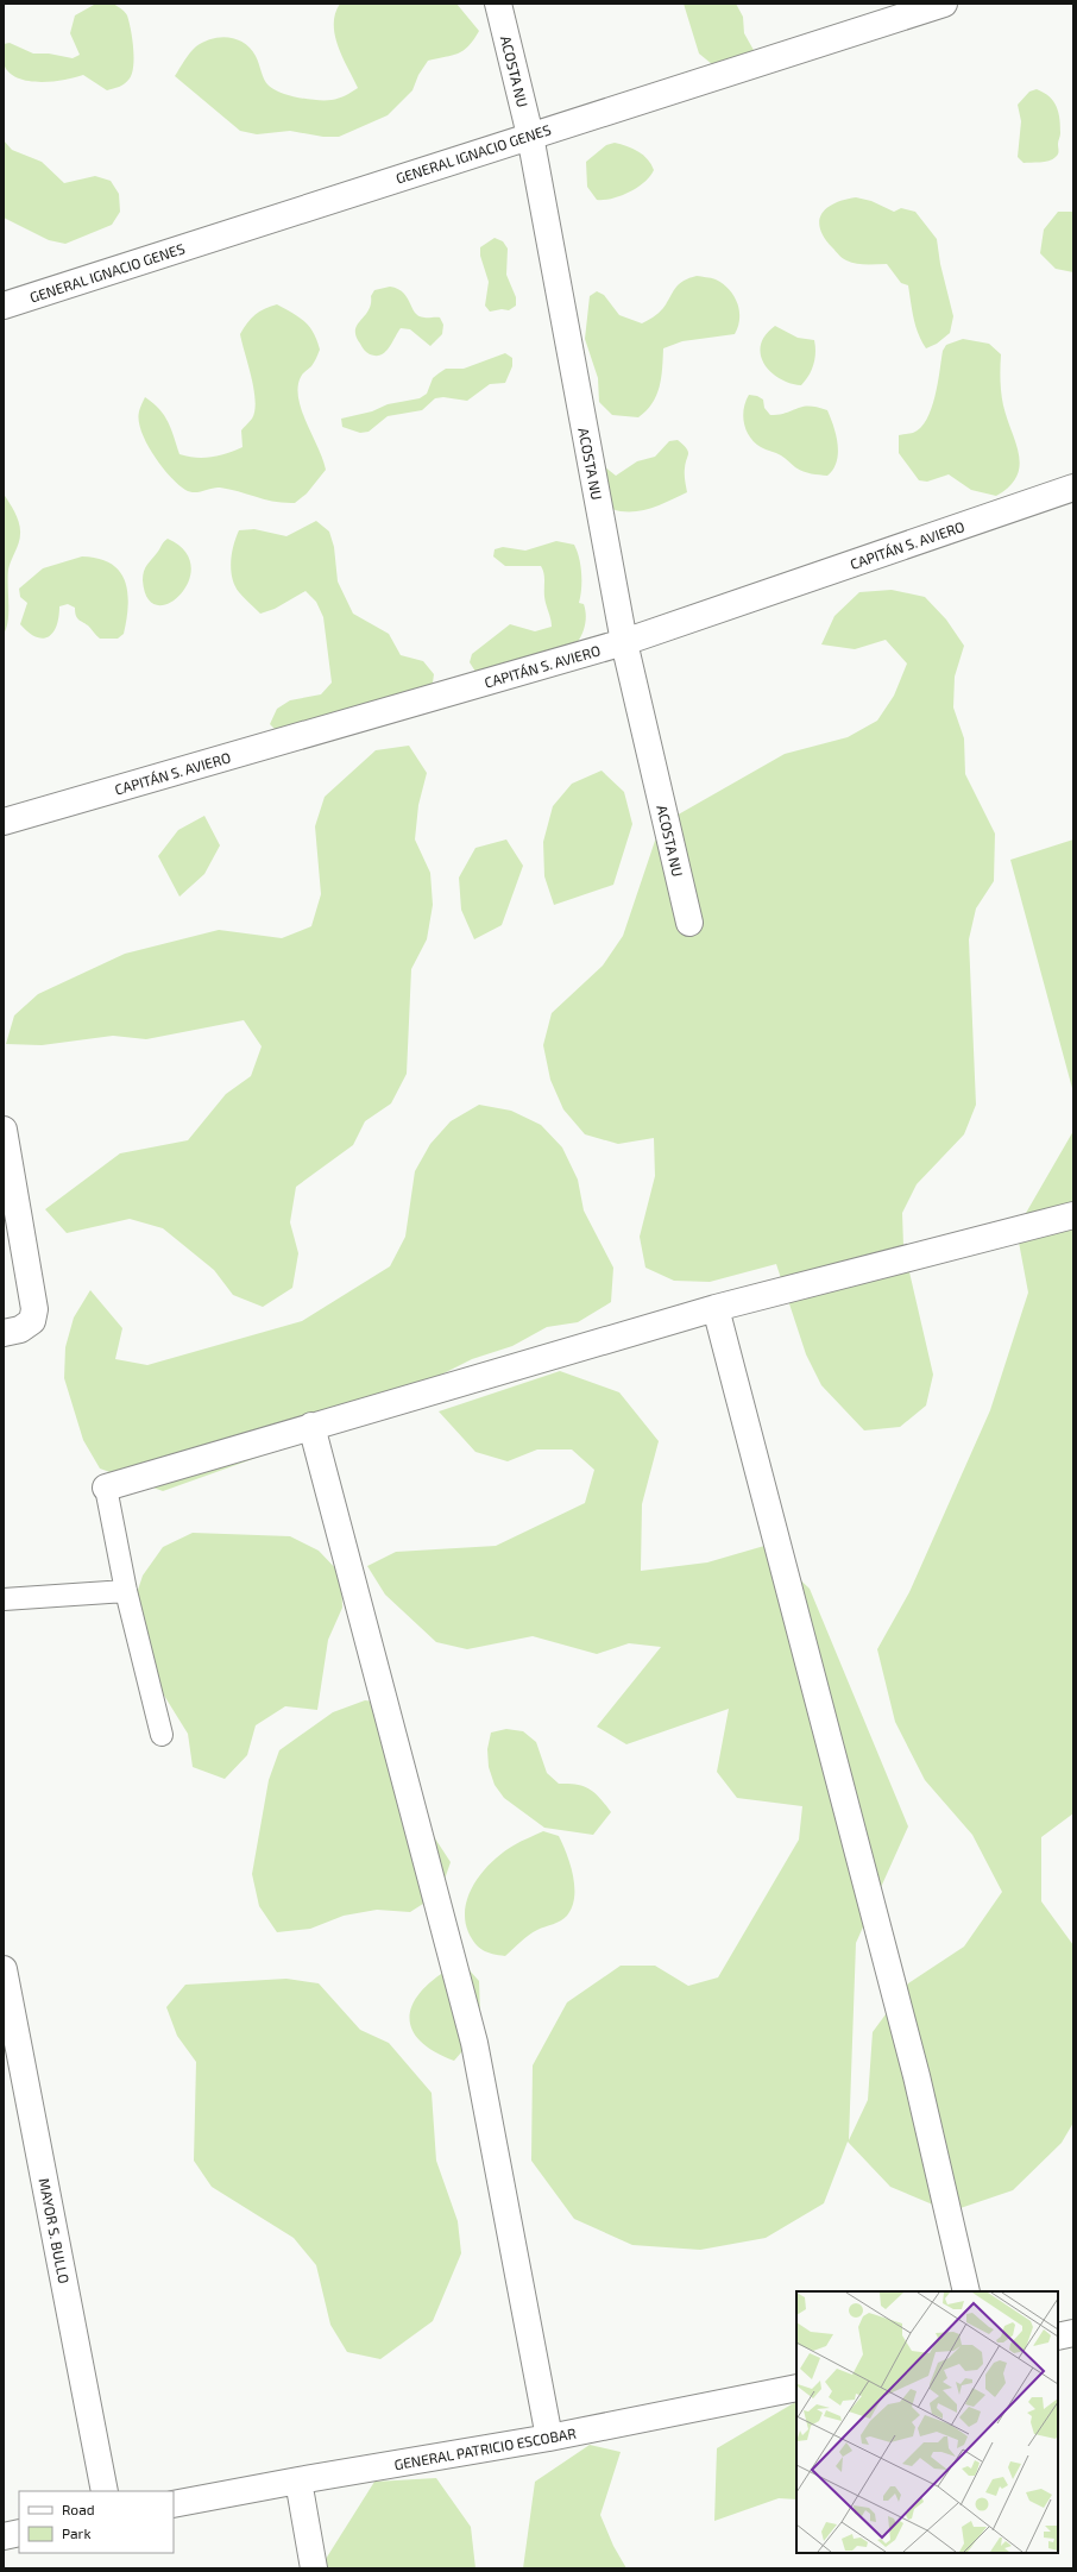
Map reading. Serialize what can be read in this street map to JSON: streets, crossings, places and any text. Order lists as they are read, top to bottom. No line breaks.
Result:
{"streets":{"street":["ACOSTA NU","GENERAL IGNACIO GENES","CAPITÁN S. AVIERO","MAYOR S. BULLO","GENERAL PATRICIO ESCOBAR"]},"crossings":[["ACOSTA NU","GENERAL IGNACIO GENES"],["ACOSTA NU","CAPITÁN S. AVIERO"]],"legend":["Road","Park"]}
